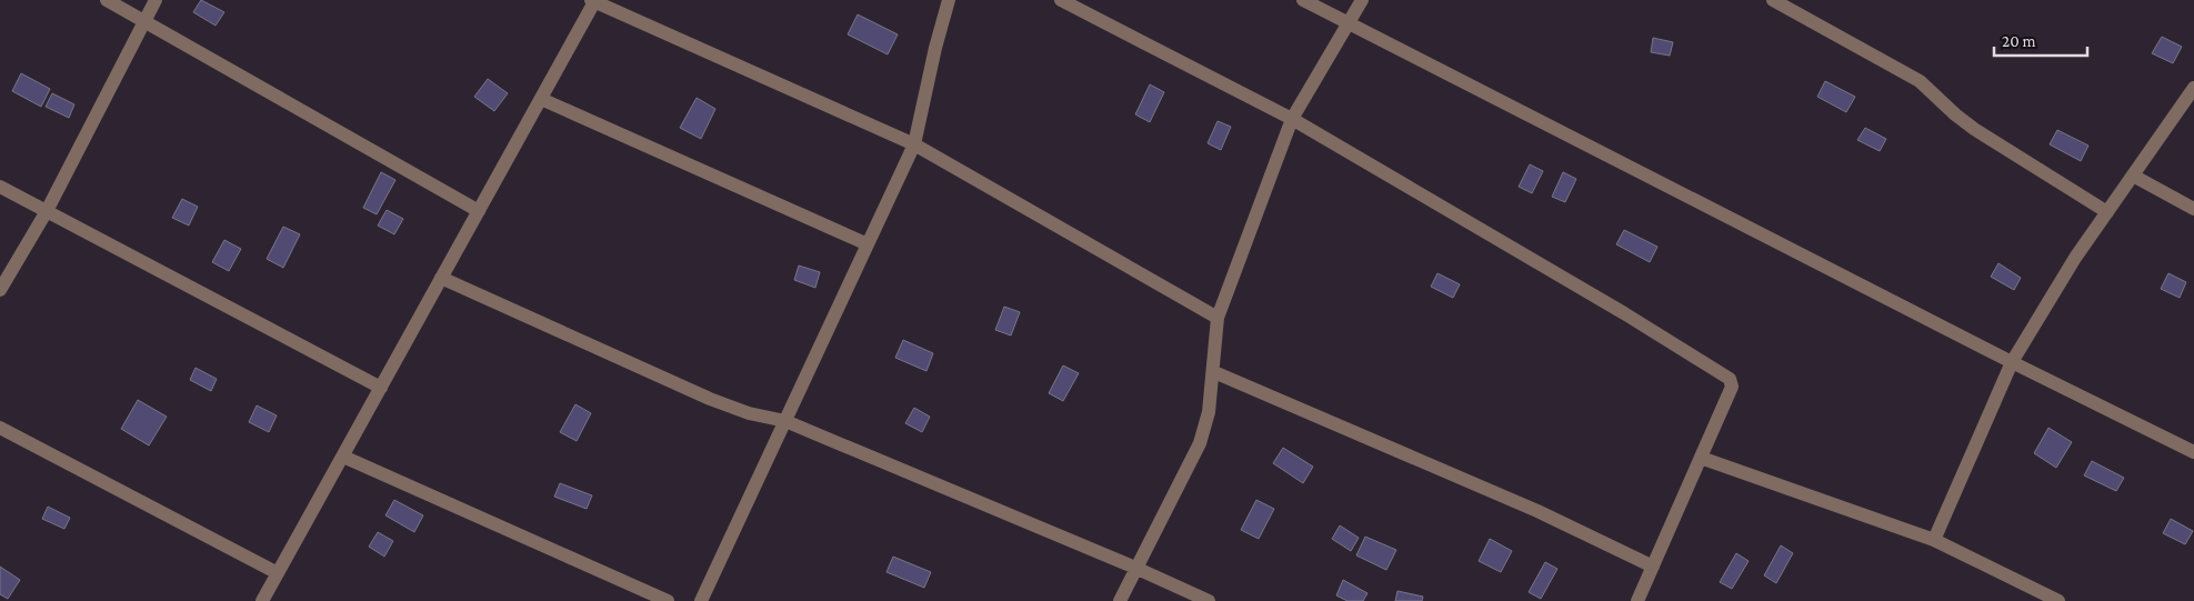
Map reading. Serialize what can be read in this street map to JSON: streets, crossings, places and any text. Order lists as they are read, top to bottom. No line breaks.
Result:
{"scale_bar":"20 m"}
